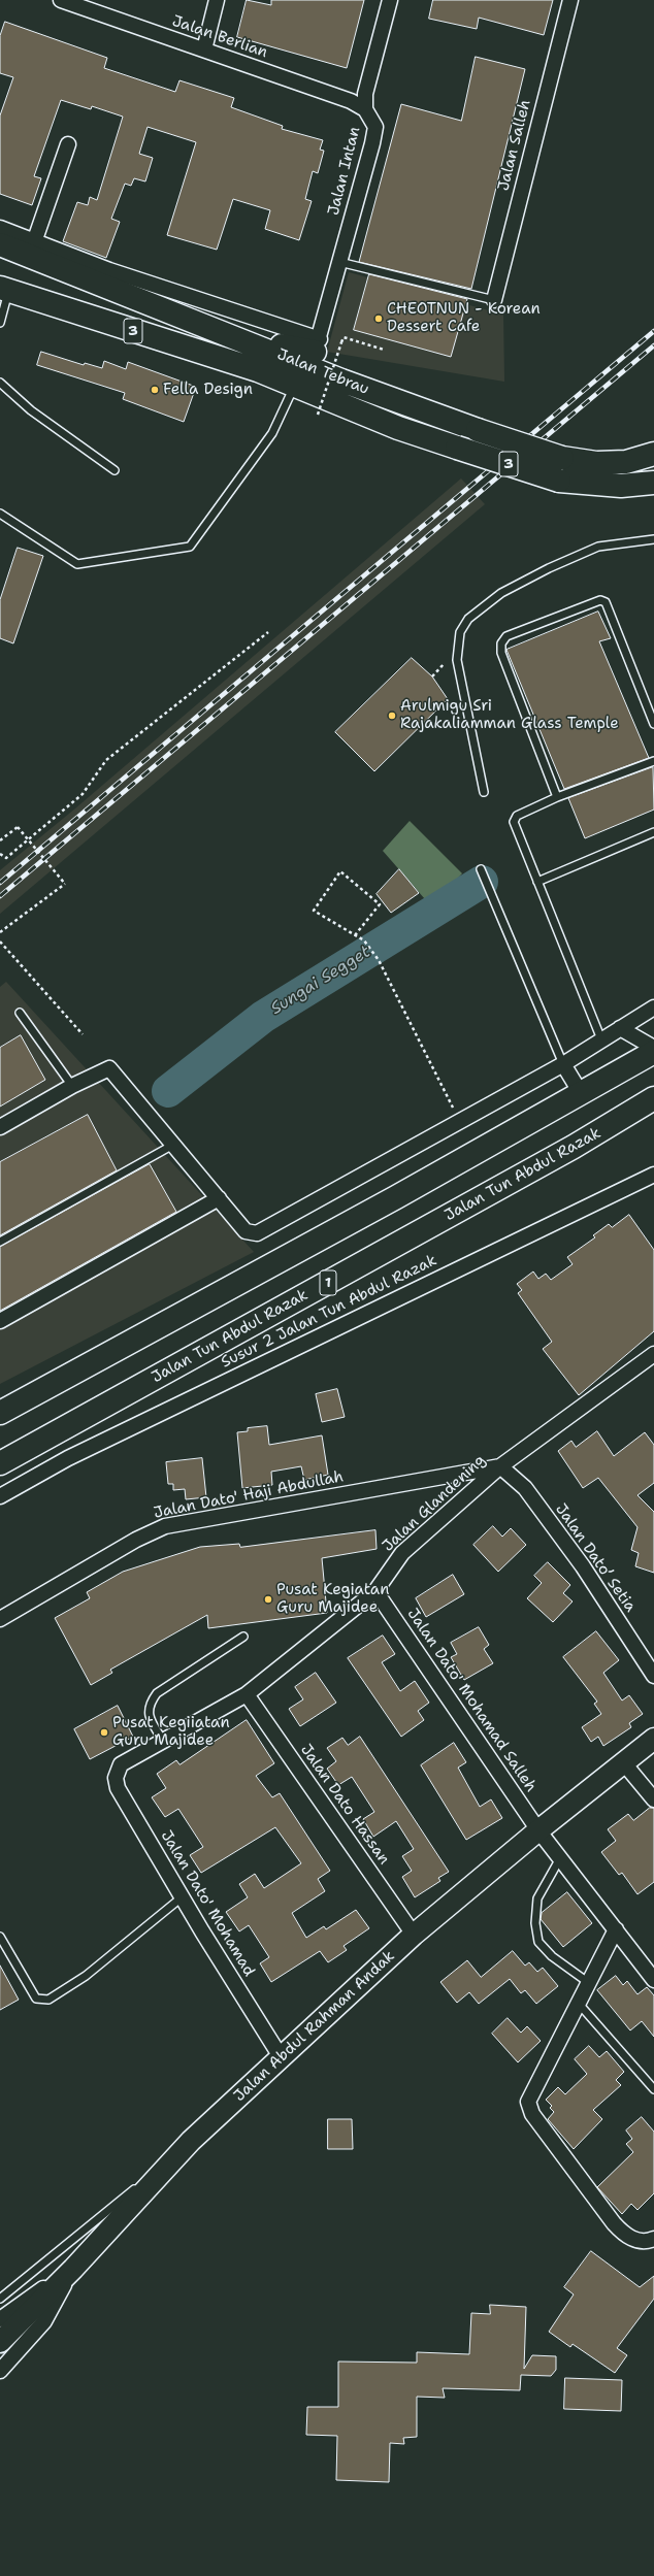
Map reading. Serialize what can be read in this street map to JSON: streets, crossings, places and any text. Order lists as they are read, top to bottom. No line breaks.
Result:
{"streets":{"highway":["3","Jalan Tebrau","Jalan Tun Abdul Razak","1"],"street":["Jalan Berlian","Jalan Salleh","Jalan Intan","Susur 2 Jalan Tun Abdul Razak","Jalan Dato' Haji Abdullah","Jalan Glandening","Jalan Dato’ Setia","Jalan Dato' Mohamad Salleh","Jalan Dato Hassan","Jalan Dato' Mohamad","Jalan Abdul Rahman Andak"]},"crossings":[["Jalan Berlian","Jalan Intan"],["Jalan Intan","Jalan Tebrau"],["Jalan Dato' Haji Abdullah","Jalan Glandening"],["Jalan Dato' Haji Abdullah","Jalan Dato’ Setia"],["Jalan Glandening","Jalan Dato’ Setia"],["Jalan Glandening","Jalan Dato' Mohamad Salleh"],["Jalan Glandening","Jalan Dato Hassan"],["Jalan Glandening","Jalan Dato' Mohamad"],["Jalan Dato' Mohamad Salleh","Jalan Abdul Rahman Andak"],["Jalan Dato Hassan","Jalan Abdul Rahman Andak"],["Jalan Dato' Mohamad","Jalan Abdul Rahman Andak"]],"water":["Sungai Segget"],"places":["CHEOTNUN - Korean Dessert Cafe","Fella Design","Arulmigu Sri Rajakaliamman Glass Temple","Pusat Kegiatan Guru Majidee","Pusat Kegiiatan Guru Majidee"]}
